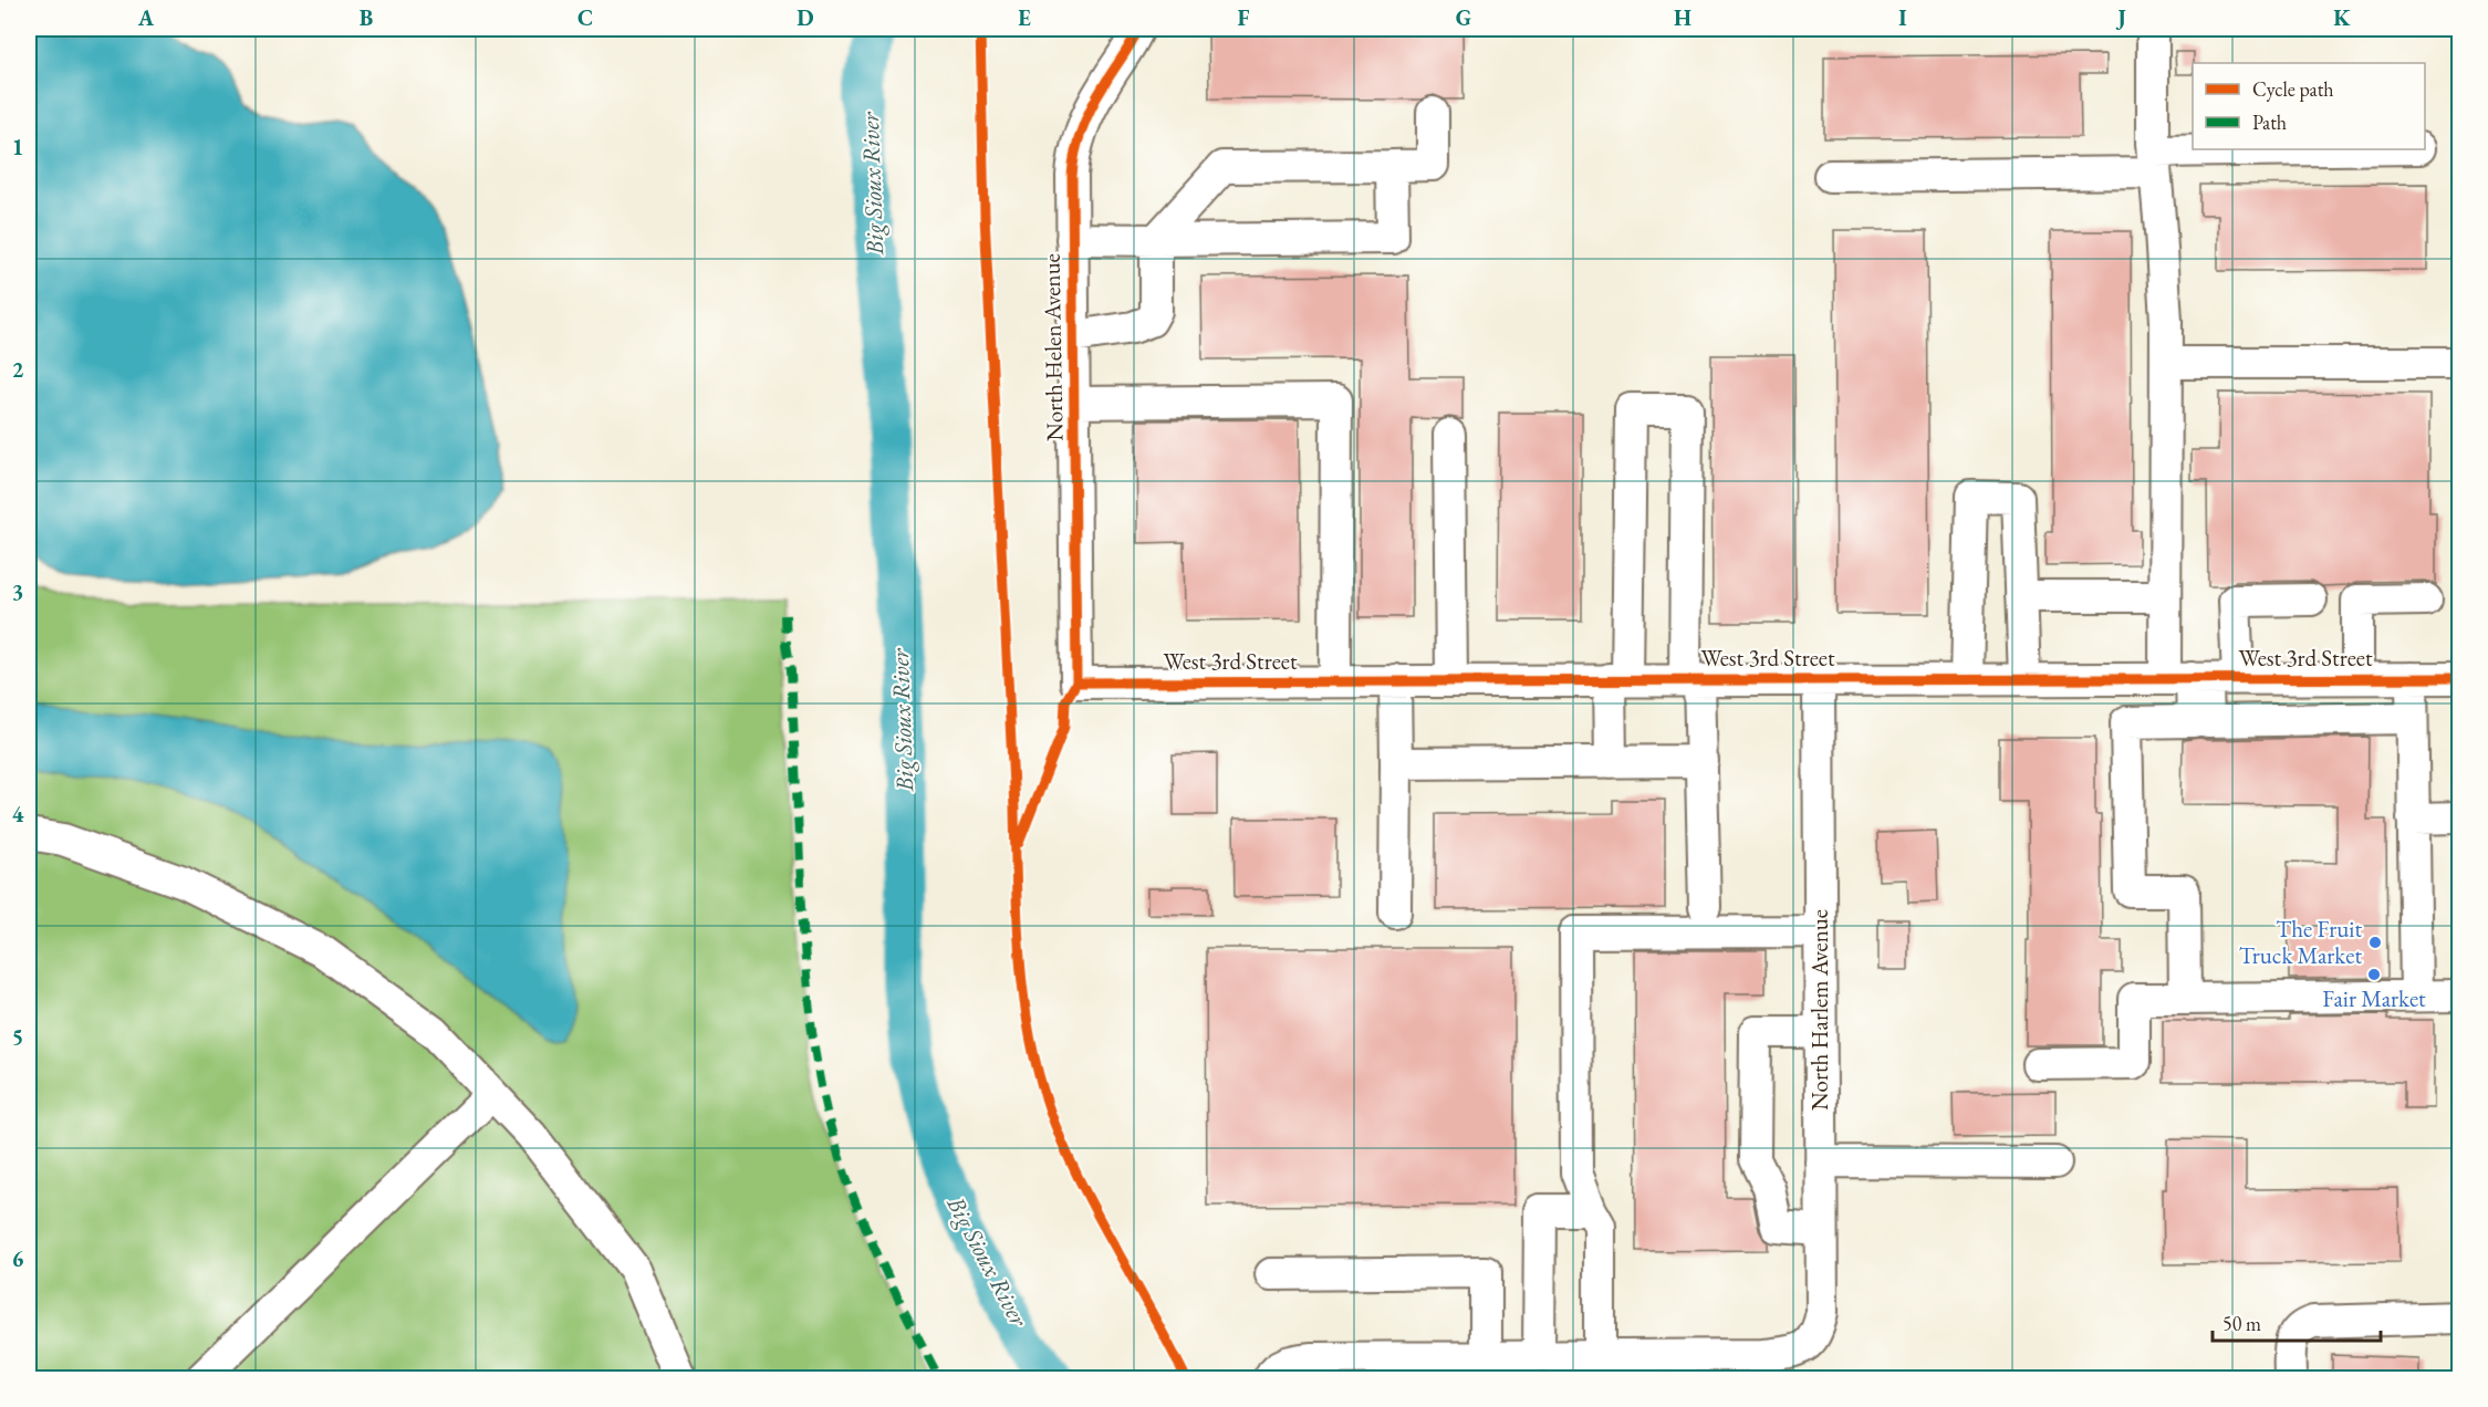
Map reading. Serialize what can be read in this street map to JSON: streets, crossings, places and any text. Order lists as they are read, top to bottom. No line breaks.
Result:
{"streets":{"street":["North Helen Avenue","West 3rd Street","North Harlem Avenue"]},"crossings":[["North Helen Avenue","West 3rd Street"],["West 3rd Street","North Harlem Avenue"]],"water":["Big Sioux River"],"places":["The Fruit Truck Market","Fair Market"],"legend":["Cycle path","Path"],"scale_bar":"50 m","grid":{"columns":["A","B","C","D","E","F","G","H","I","J","K"],"rows":["1","2","3","4","5","6"]}}
